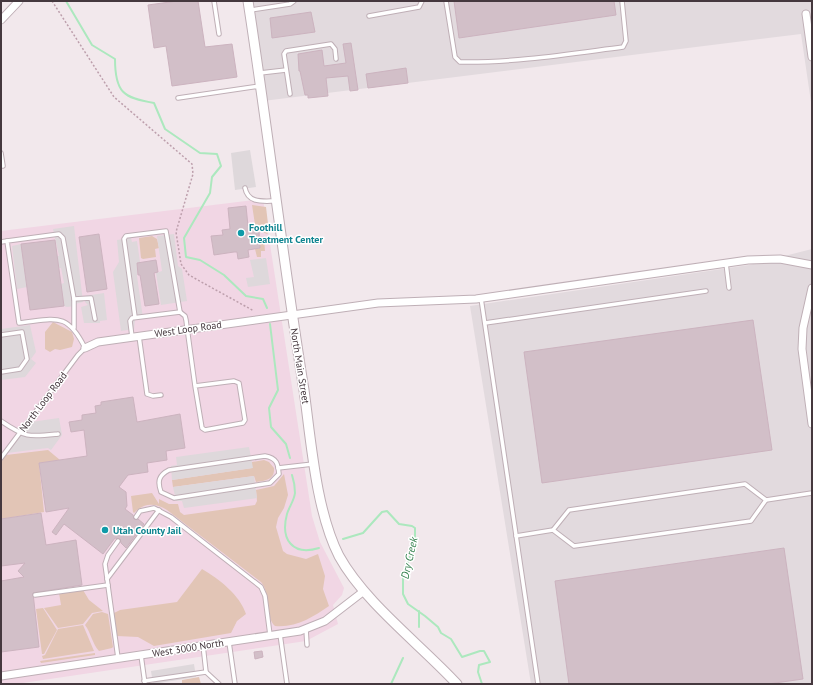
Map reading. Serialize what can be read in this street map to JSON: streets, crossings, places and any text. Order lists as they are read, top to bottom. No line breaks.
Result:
{"streets":{"street":["West Loop Road","North Main Street","West 3000 North"],"lane":["North Loop Road"]},"crossings":[["West Loop Road","North Main Street"],["West Loop Road","North Loop Road"],["North Main Street","West 3000 North"]],"water":["Dry Creek"],"places":["Foothill Treatment Center","Utah County Jail"]}
